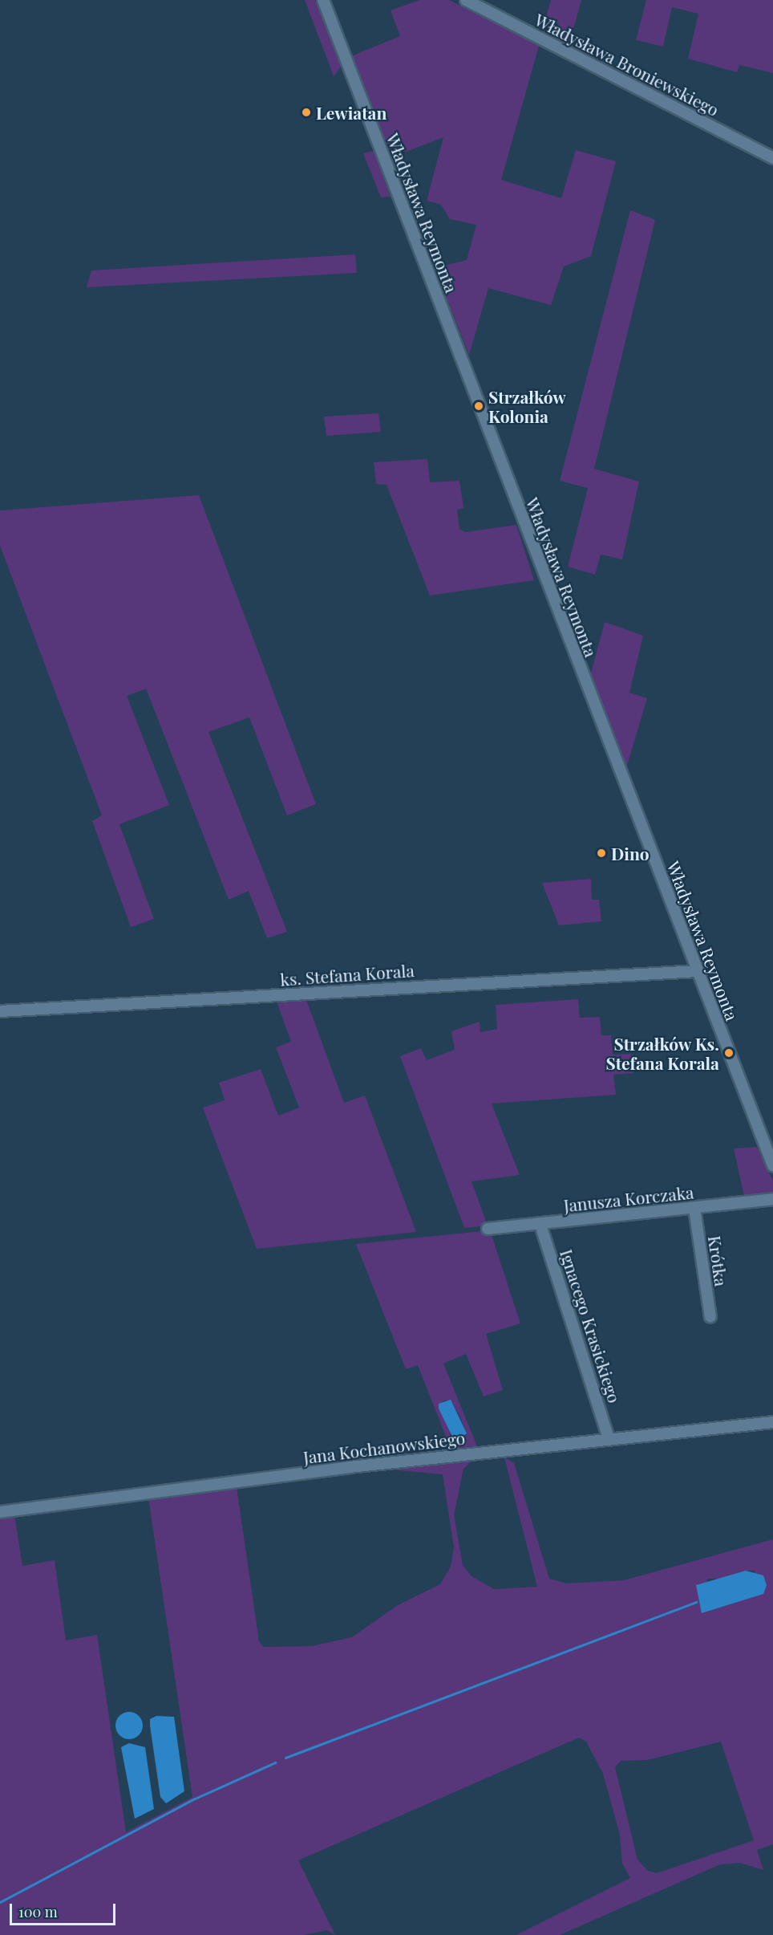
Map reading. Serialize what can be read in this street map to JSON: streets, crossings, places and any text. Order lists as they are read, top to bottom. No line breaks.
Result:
{"streets":{"street":["Władysława Broniewskiego","Władysława Reymonta","ks. Stefana Korala","Janusza Korczaka","Krótka","Ignacego Krasickiego","Jana Kochanowskiego"]},"crossings":[["Władysława Reymonta","ks. Stefana Korala"],["Janusza Korczaka","Krótka"],["Janusza Korczaka","Ignacego Krasickiego"],["Ignacego Krasickiego","Jana Kochanowskiego"]],"places":["Lewiatan","Strzałków Kolonia","Dino","Strzałków Ks. Stefana Korala"],"scale_bar":"100 m"}
